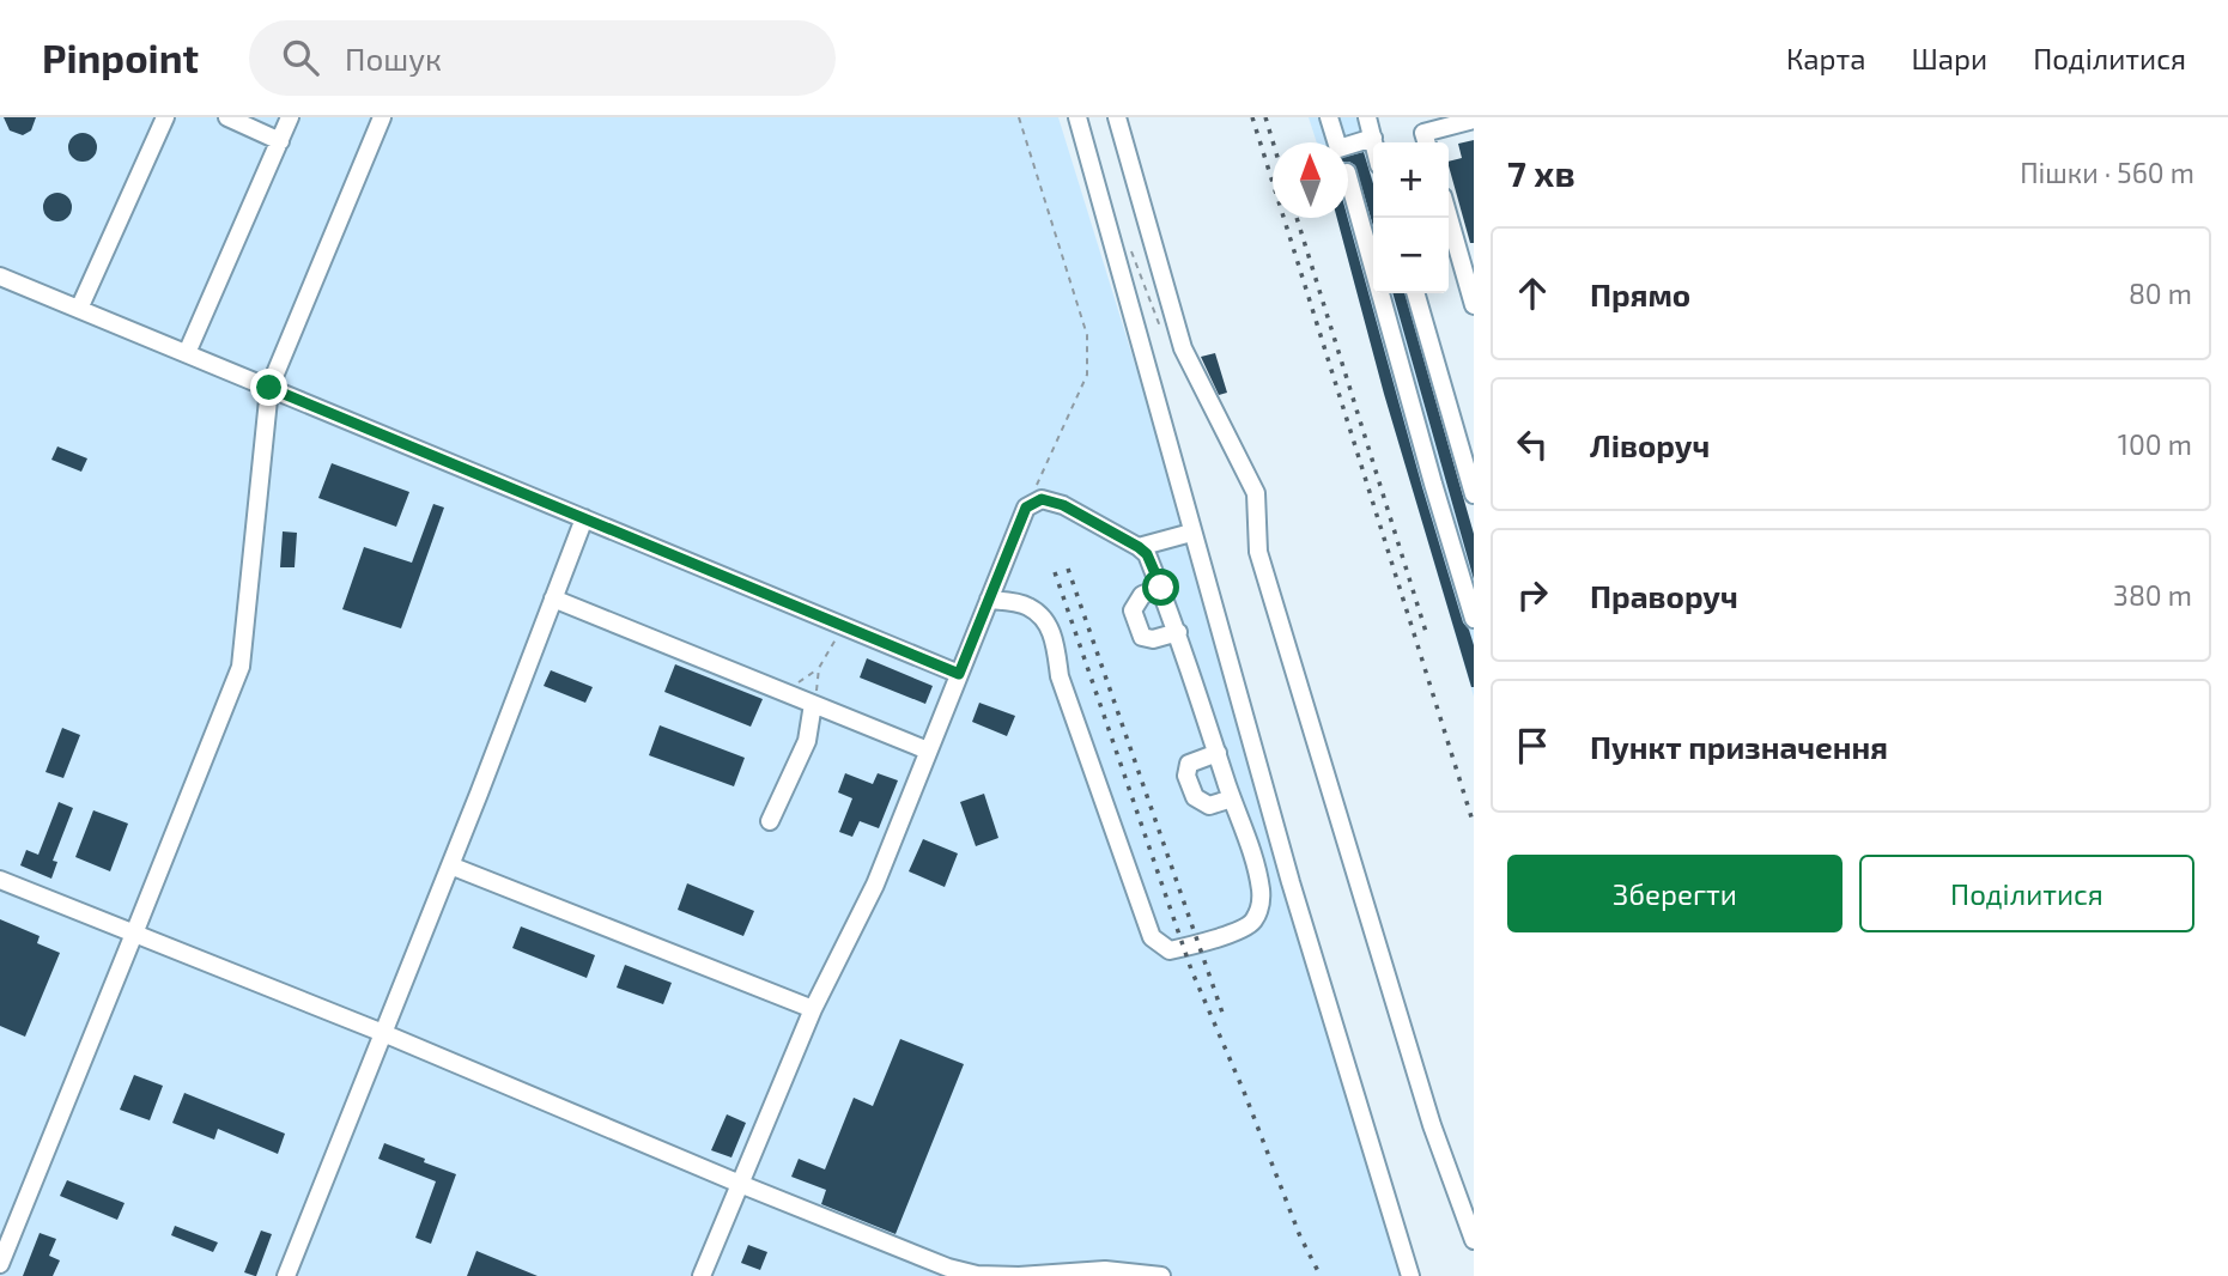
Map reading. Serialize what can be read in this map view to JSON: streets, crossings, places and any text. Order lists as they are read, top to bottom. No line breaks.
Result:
{"north":"top","page":{"header":"Pinpoint","search":"Пошук","nav":["Карта","Шари","Поділитися"],"heading":["7 хв","Пішки · 560 m"],"map_buttons":["+","−"],"list":[["Прямо","80 m"],["Ліворуч","100 m"],["Праворуч","380 m"],"Пункт призначення"],"buttons":["Зберегти","Поділитися"]}}
